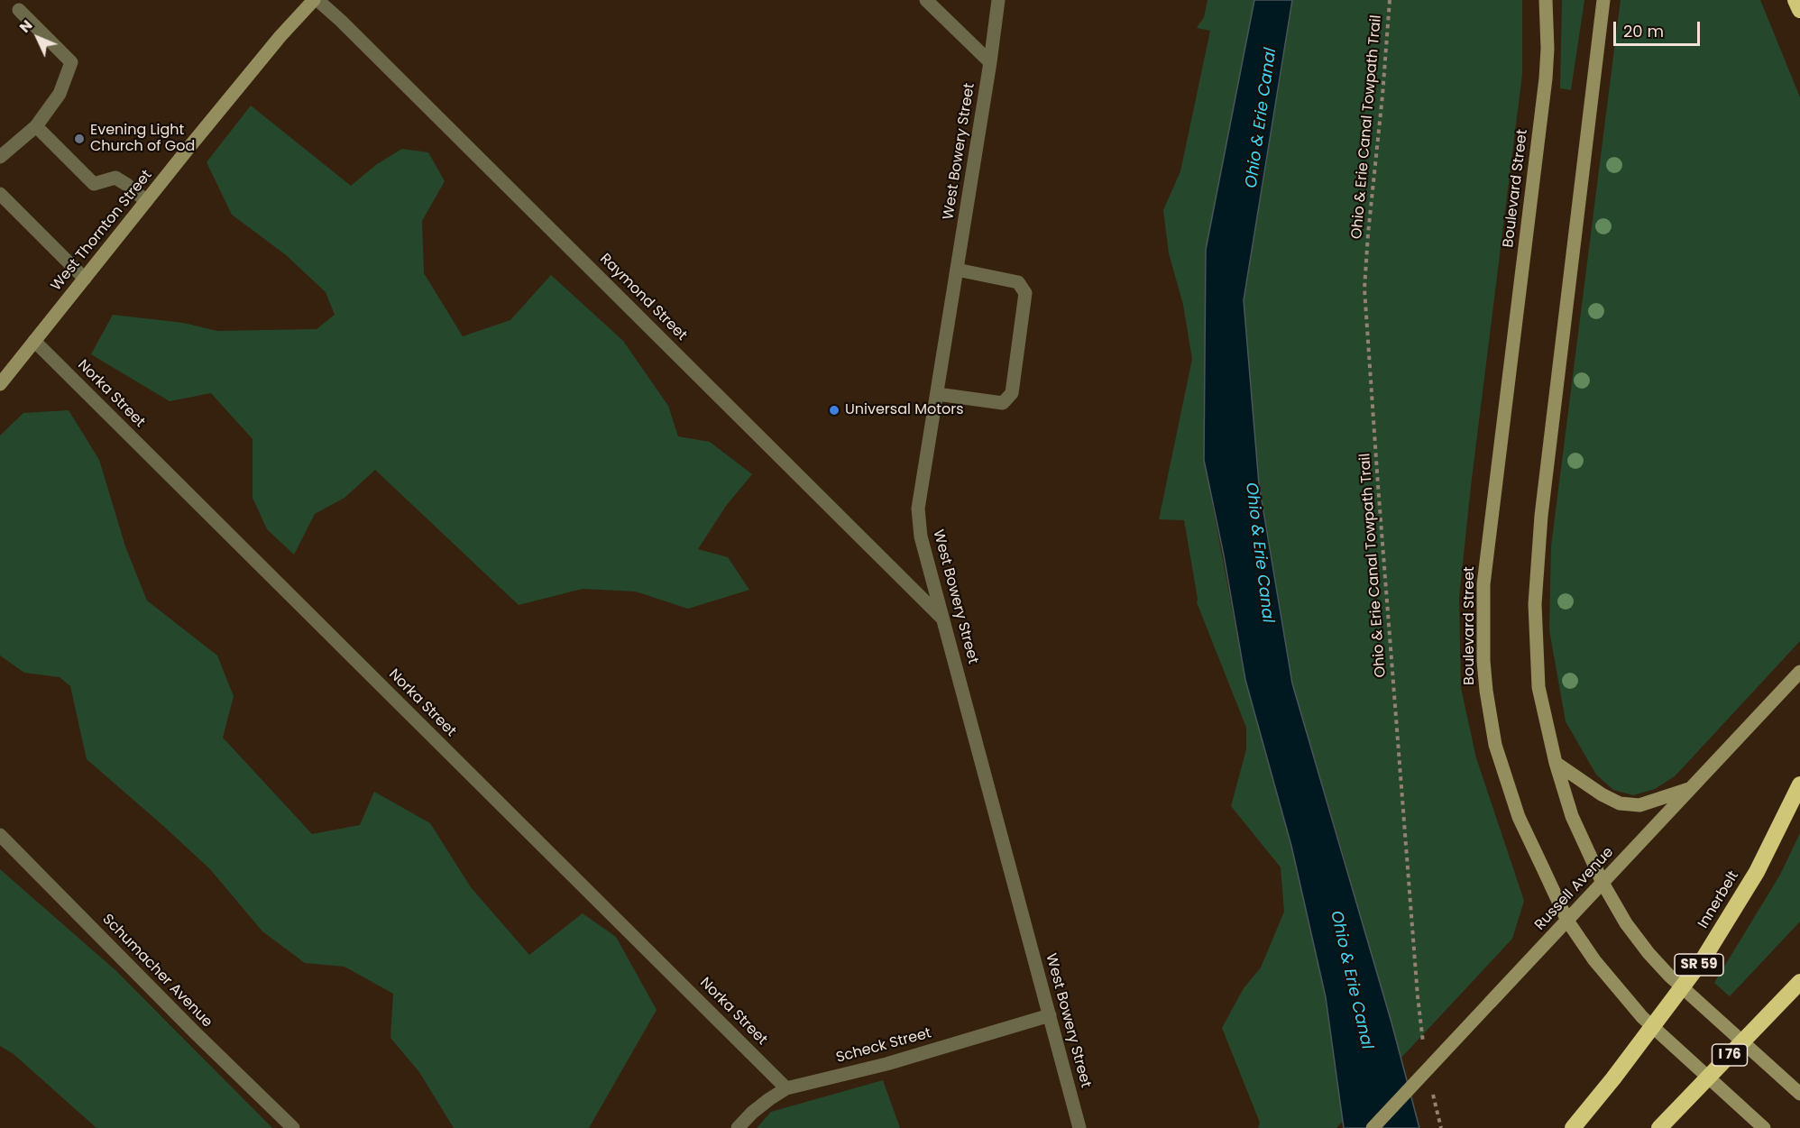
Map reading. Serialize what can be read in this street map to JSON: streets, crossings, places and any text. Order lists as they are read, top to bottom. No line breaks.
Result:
{"streets":{"highway":["Innerbelt","SR 59","I 76"],"main road":["Boulevard Street","West Thornton Street","Russell Avenue"],"street":["West Bowery Street","Raymond Street","Norka Street","Schumacher Avenue","Scheck Street"],"path":["Ohio & Erie Canal Towpath Trail"]},"crossings":[["West Bowery Street","Raymond Street"],["West Bowery Street","Scheck Street"],["Boulevard Street","Russell Avenue"],["West Thornton Street","Raymond Street"],["West Thornton Street","Norka Street"],["Norka Street","Scheck Street"]],"water":["Ohio & Erie Canal"],"places":["Evening Light Church of God","Universal Motors"],"scale_bar":"20 m","north":"top left"}
